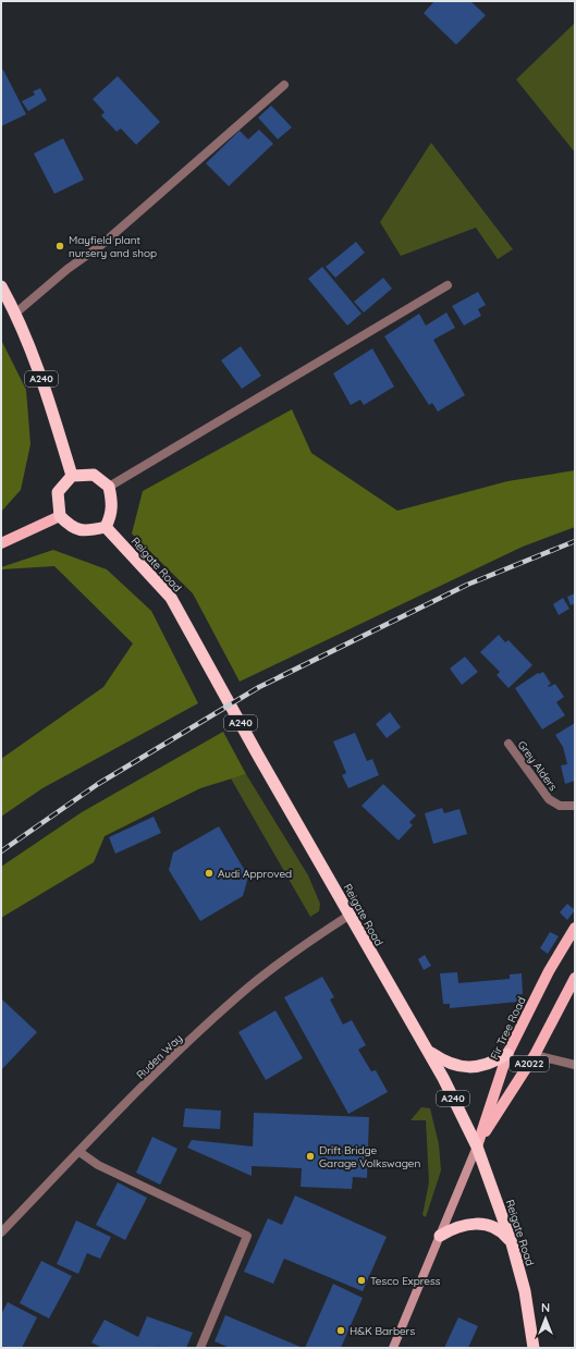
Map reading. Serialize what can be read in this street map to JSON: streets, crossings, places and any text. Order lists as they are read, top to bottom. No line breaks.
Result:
{"streets":{"highway":["A240","Reigate Road"],"main road":["Fir Tree Road","A2022"],"street":["Grey Alders","Ruden Way"]},"crossings":[["A240","Reigate Road"],["Reigate Road","Fir Tree Road"],["Reigate Road","Ruden Way"]],"places":["Mayfield plant nursery and shop","Audi Approved","Drift Bridge Garage Volkswagen","Tesco Express","H&K Barbers"],"north":"top"}
